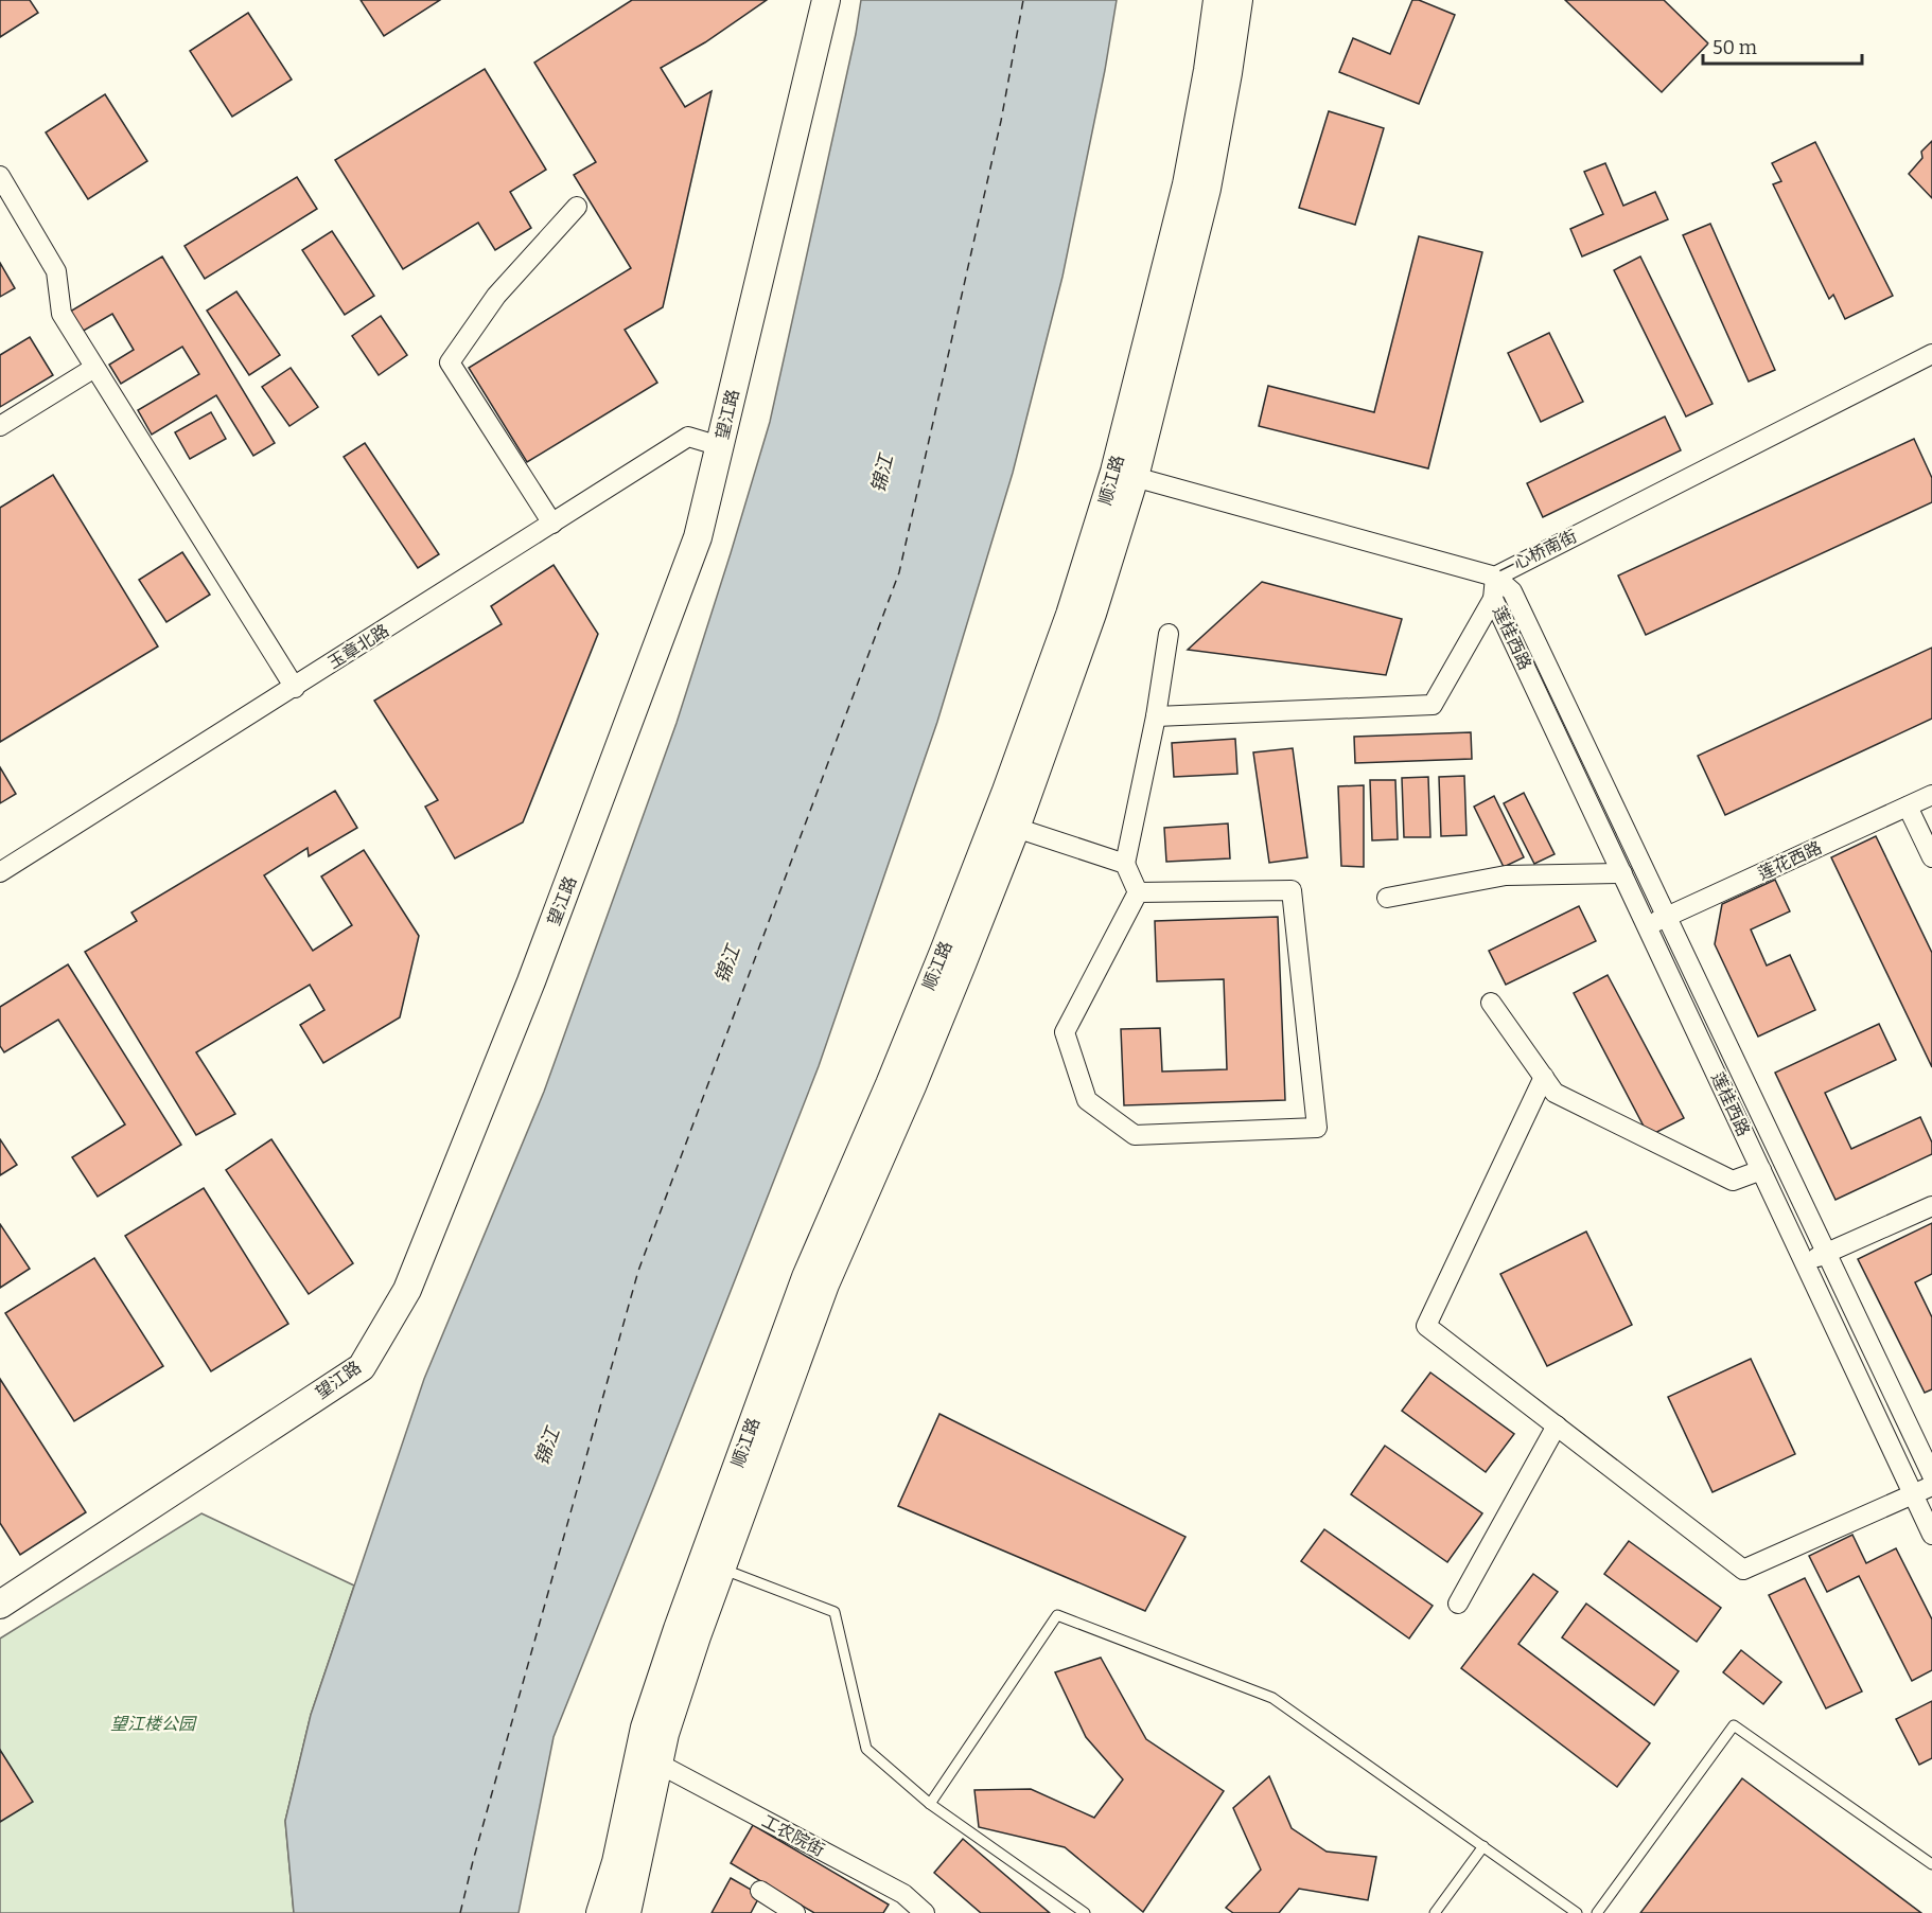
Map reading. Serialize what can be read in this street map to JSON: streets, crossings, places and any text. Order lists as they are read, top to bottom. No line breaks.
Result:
{"streets":{"main road":["望江路","顺江路"],"street":["一心桥南街","莲桂西路","玉章北路","莲花西路","工农院街"]},"crossings":[["望江路","玉章北路"],["顺江路","一心桥南街"],["顺江路","工农院街"],["一心桥南街","莲桂西路"],["莲桂西路","莲花西路"]],"water":["锦江"],"parks":["望江楼公园"],"scale_bar":"50 m"}
